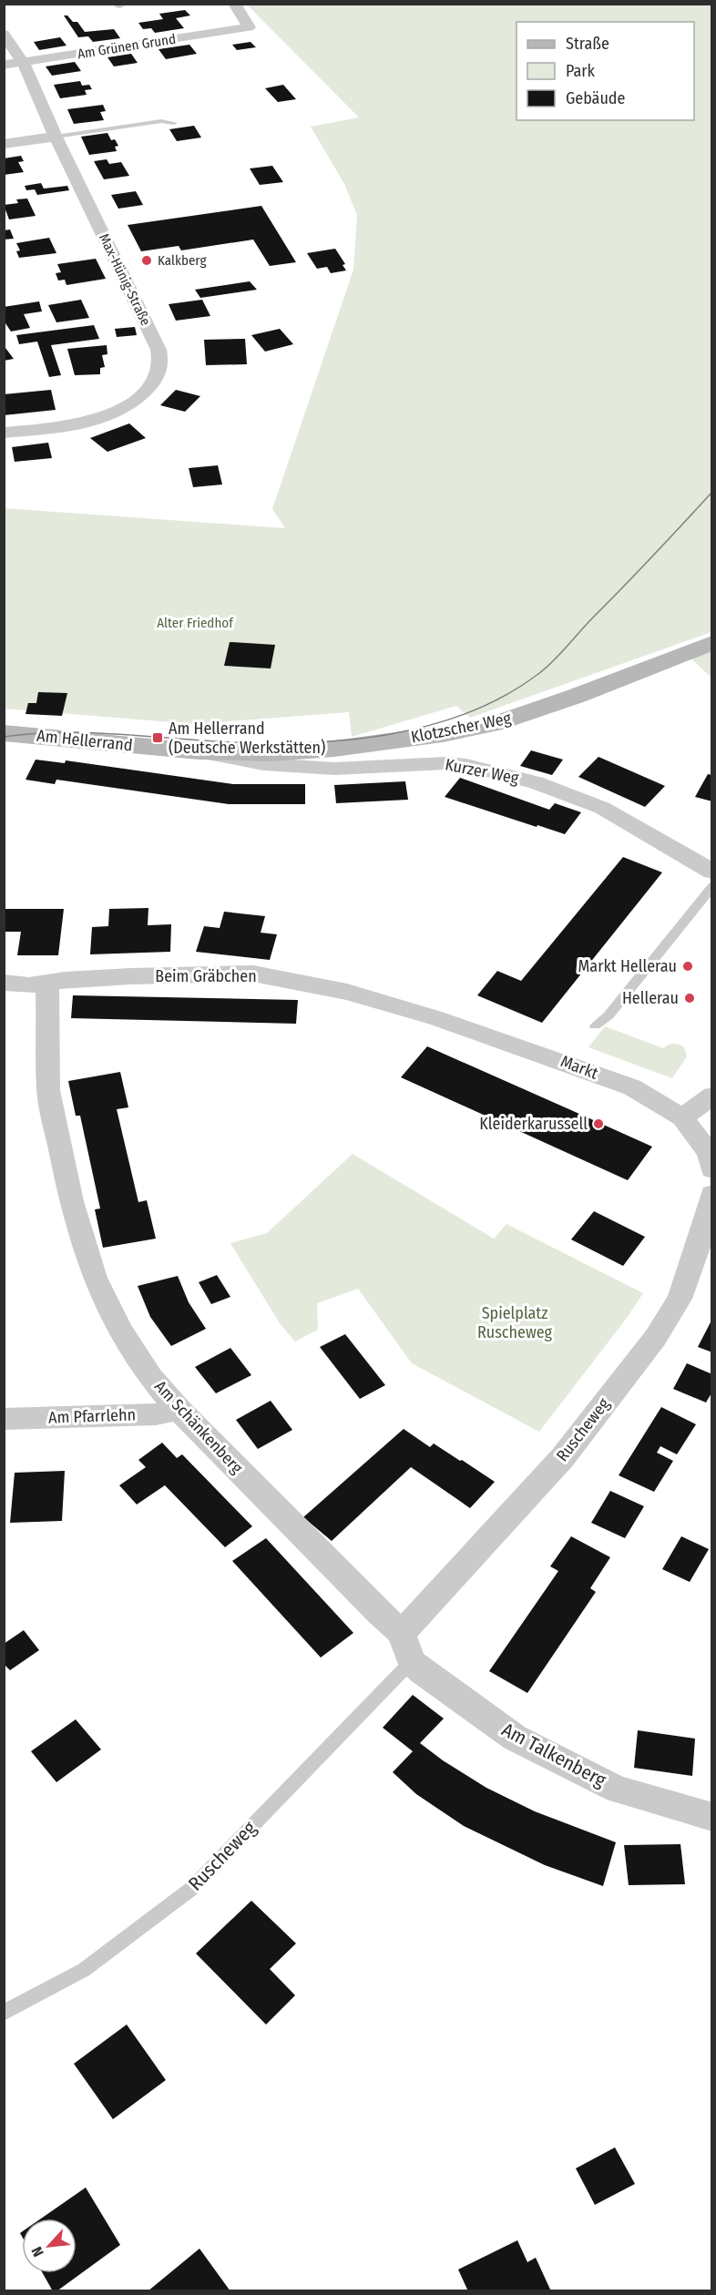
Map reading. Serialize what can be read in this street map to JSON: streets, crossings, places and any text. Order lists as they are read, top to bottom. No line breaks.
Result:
{"streets":{"street":["Am Grünen Grund","Max-Hünig-Straße","Klotzscher Weg","Am Hellerrand","Kurzer Weg","Beim Gräbchen","Markt","Am Pfarrlehn","Am Schänkenberg","Ruscheweg","Am Talkenberg"]},"crossings":[["Am Grünen Grund","Max-Hünig-Straße"],["Klotzscher Weg","Am Hellerrand"],["Klotzscher Weg","Kurzer Weg"],["Am Hellerrand","Kurzer Weg"],["Beim Gräbchen","Markt"],["Beim Gräbchen","Am Schänkenberg"],["Am Pfarrlehn","Am Schänkenberg"],["Am Schänkenberg","Ruscheweg"],["Ruscheweg","Am Talkenberg"]],"parks":["Alter Friedhof","Spielplatz Ruscheweg"],"places":{"other":["Kalkberg","Markt Hellerau","Hellerau","Kleiderkarussell"],"transit":["Am Hellerrand (Deutsche Werkstätten)"]},"legend":["Straße","Park","Gebäude"],"north":"bottom left"}
